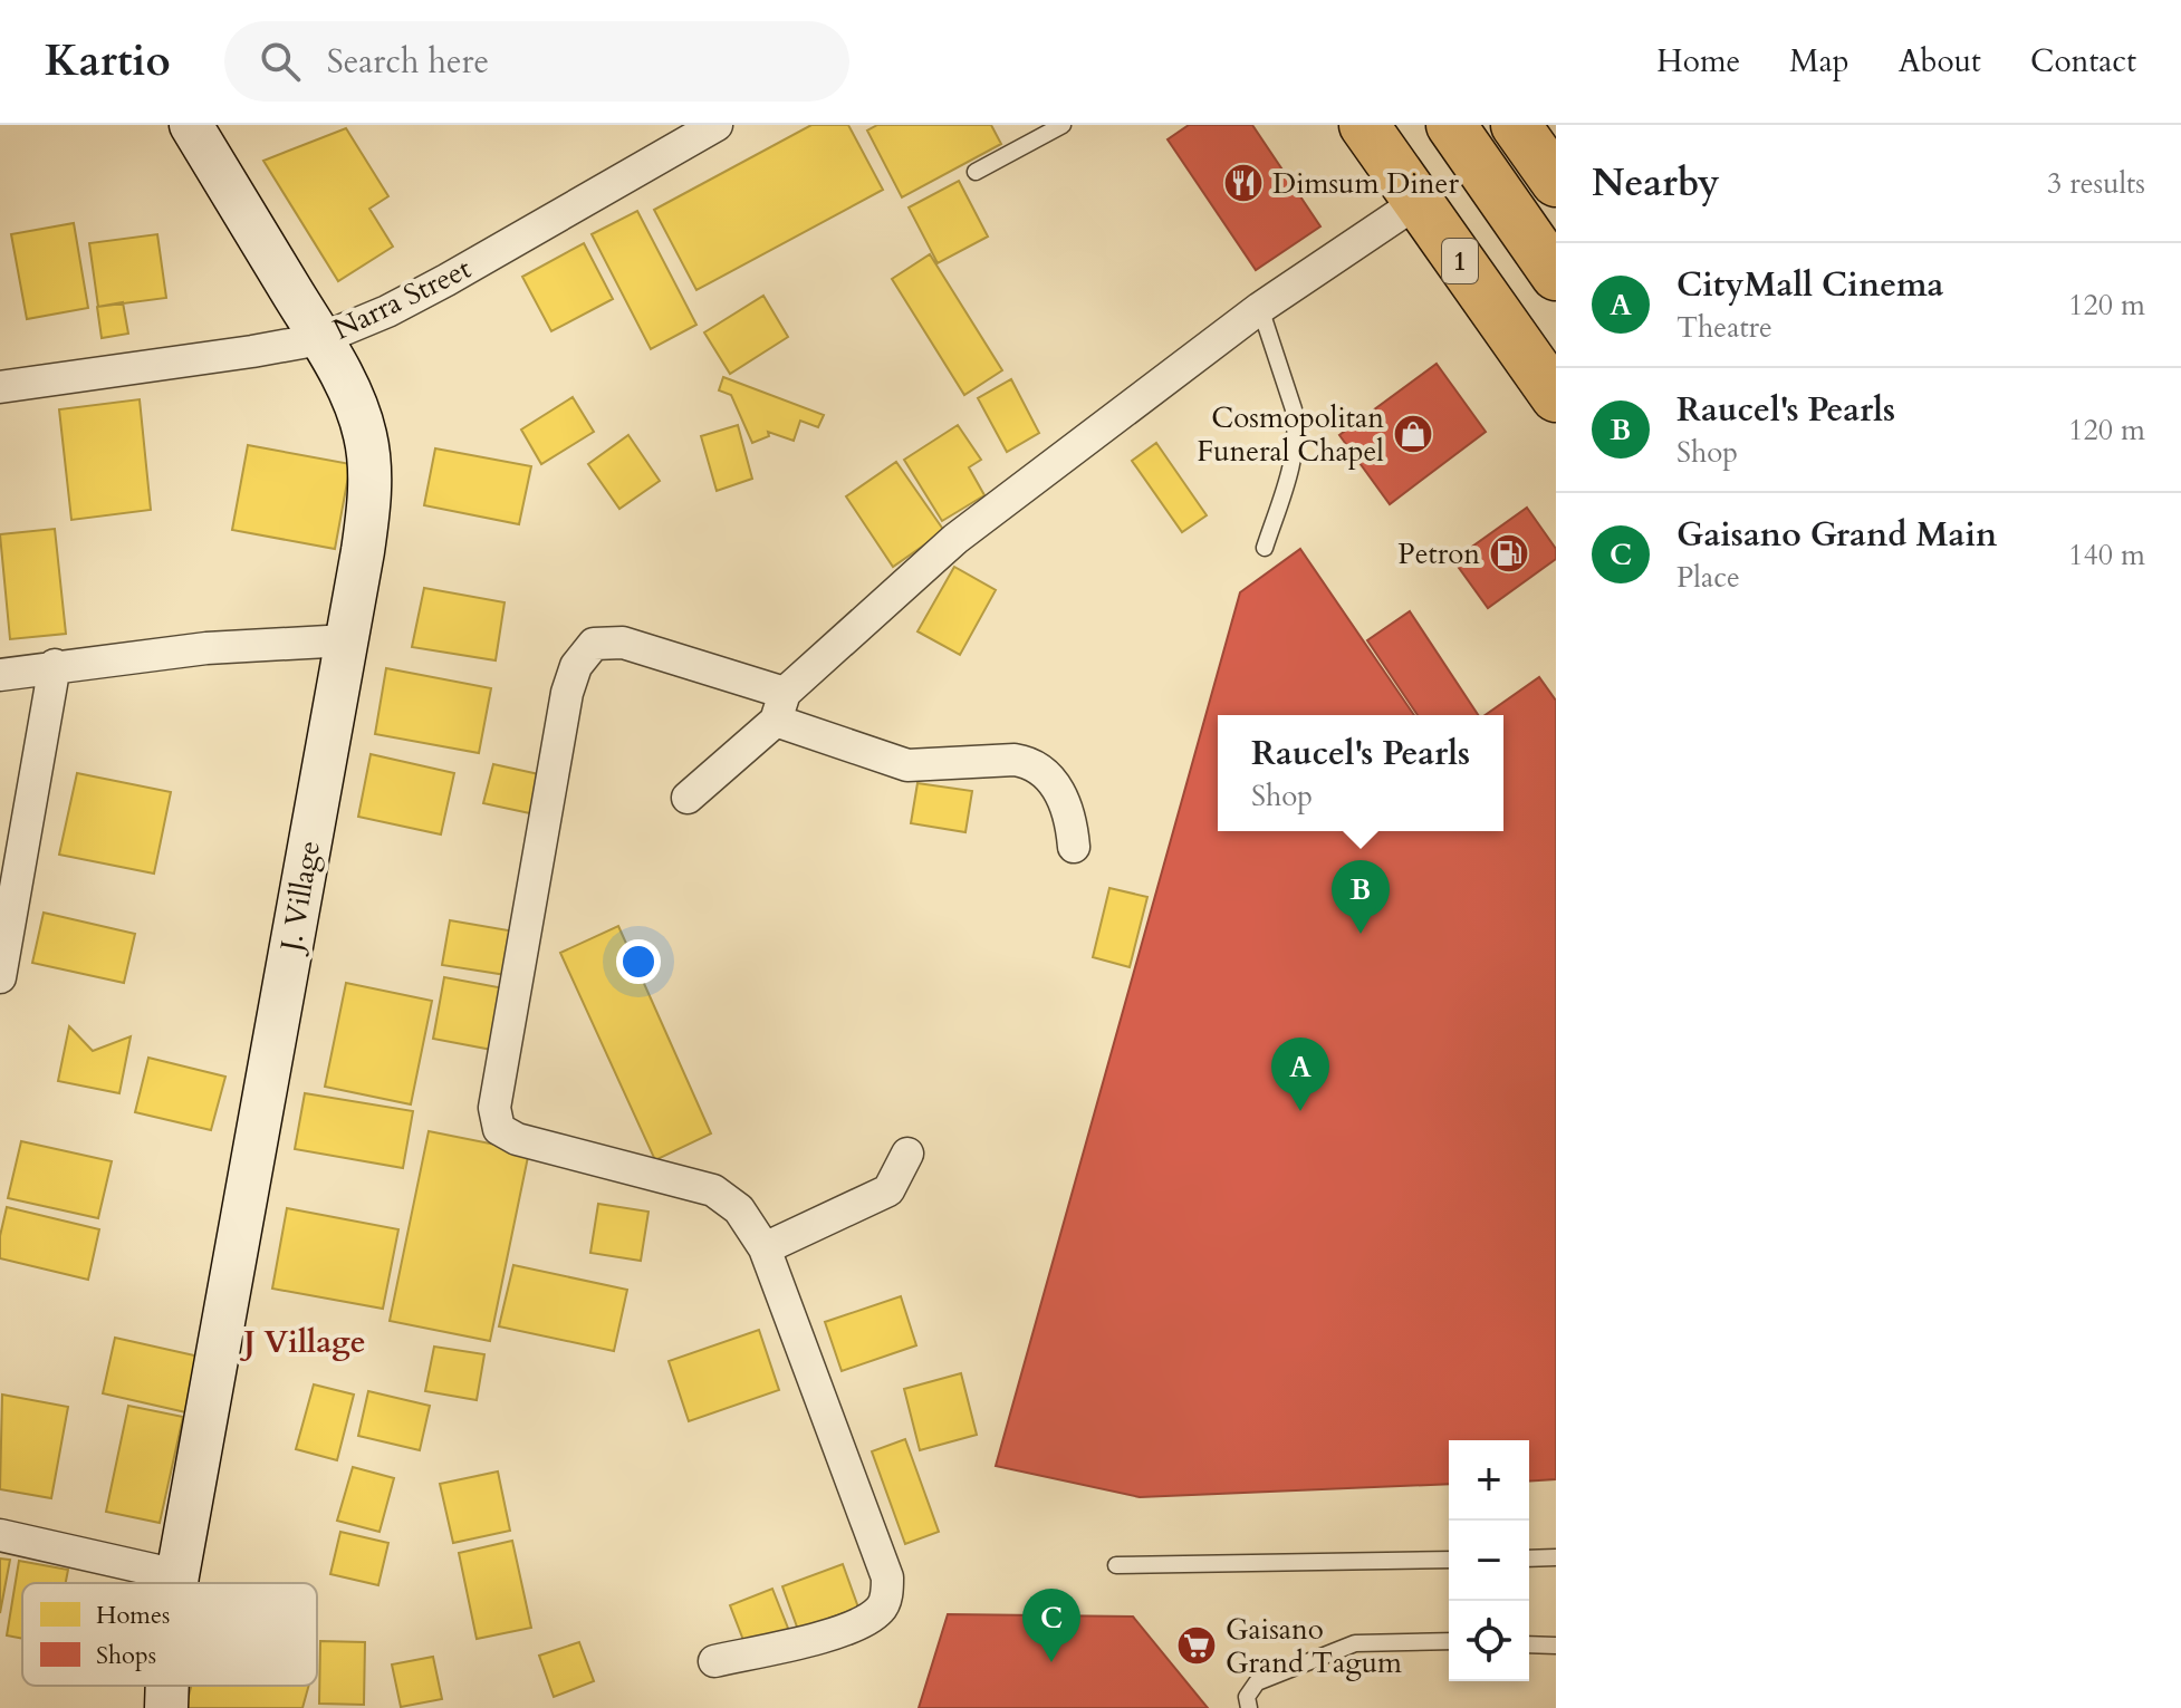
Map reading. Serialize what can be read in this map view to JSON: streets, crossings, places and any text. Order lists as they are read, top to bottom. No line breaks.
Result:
{"streets":{"highway":["1"],"street":["Narra Street","J. Village"]},"crossings":[["Narra Street","J. Village"]],"districts":["J Village"],"places":{"restaurant":["Dimsum Diner"],"shop":["Cosmopolitan Funeral Chapel"],"fuel station":["Petron"],"supermarket":["Gaisano Grand Tagum"]},"legend":["Homes","Shops"],"page":{"header":"Kartio","search":"Search here","nav":["Home","Map","About","Contact"],"heading":["Nearby","3 results"],"list":[{"mark":"A","name":"CityMall Cinema","note":"Theatre","value":"120 m"},{"mark":"B","name":"Raucel's Pearls","note":"Shop","value":"120 m"},{"mark":"C","name":"Gaisano Grand Main","note":"Place","value":"140 m"}],"popup":["Raucel's Pearls","Shop"],"pins":["B","A","C"],"map_buttons":["+","−"]}}
